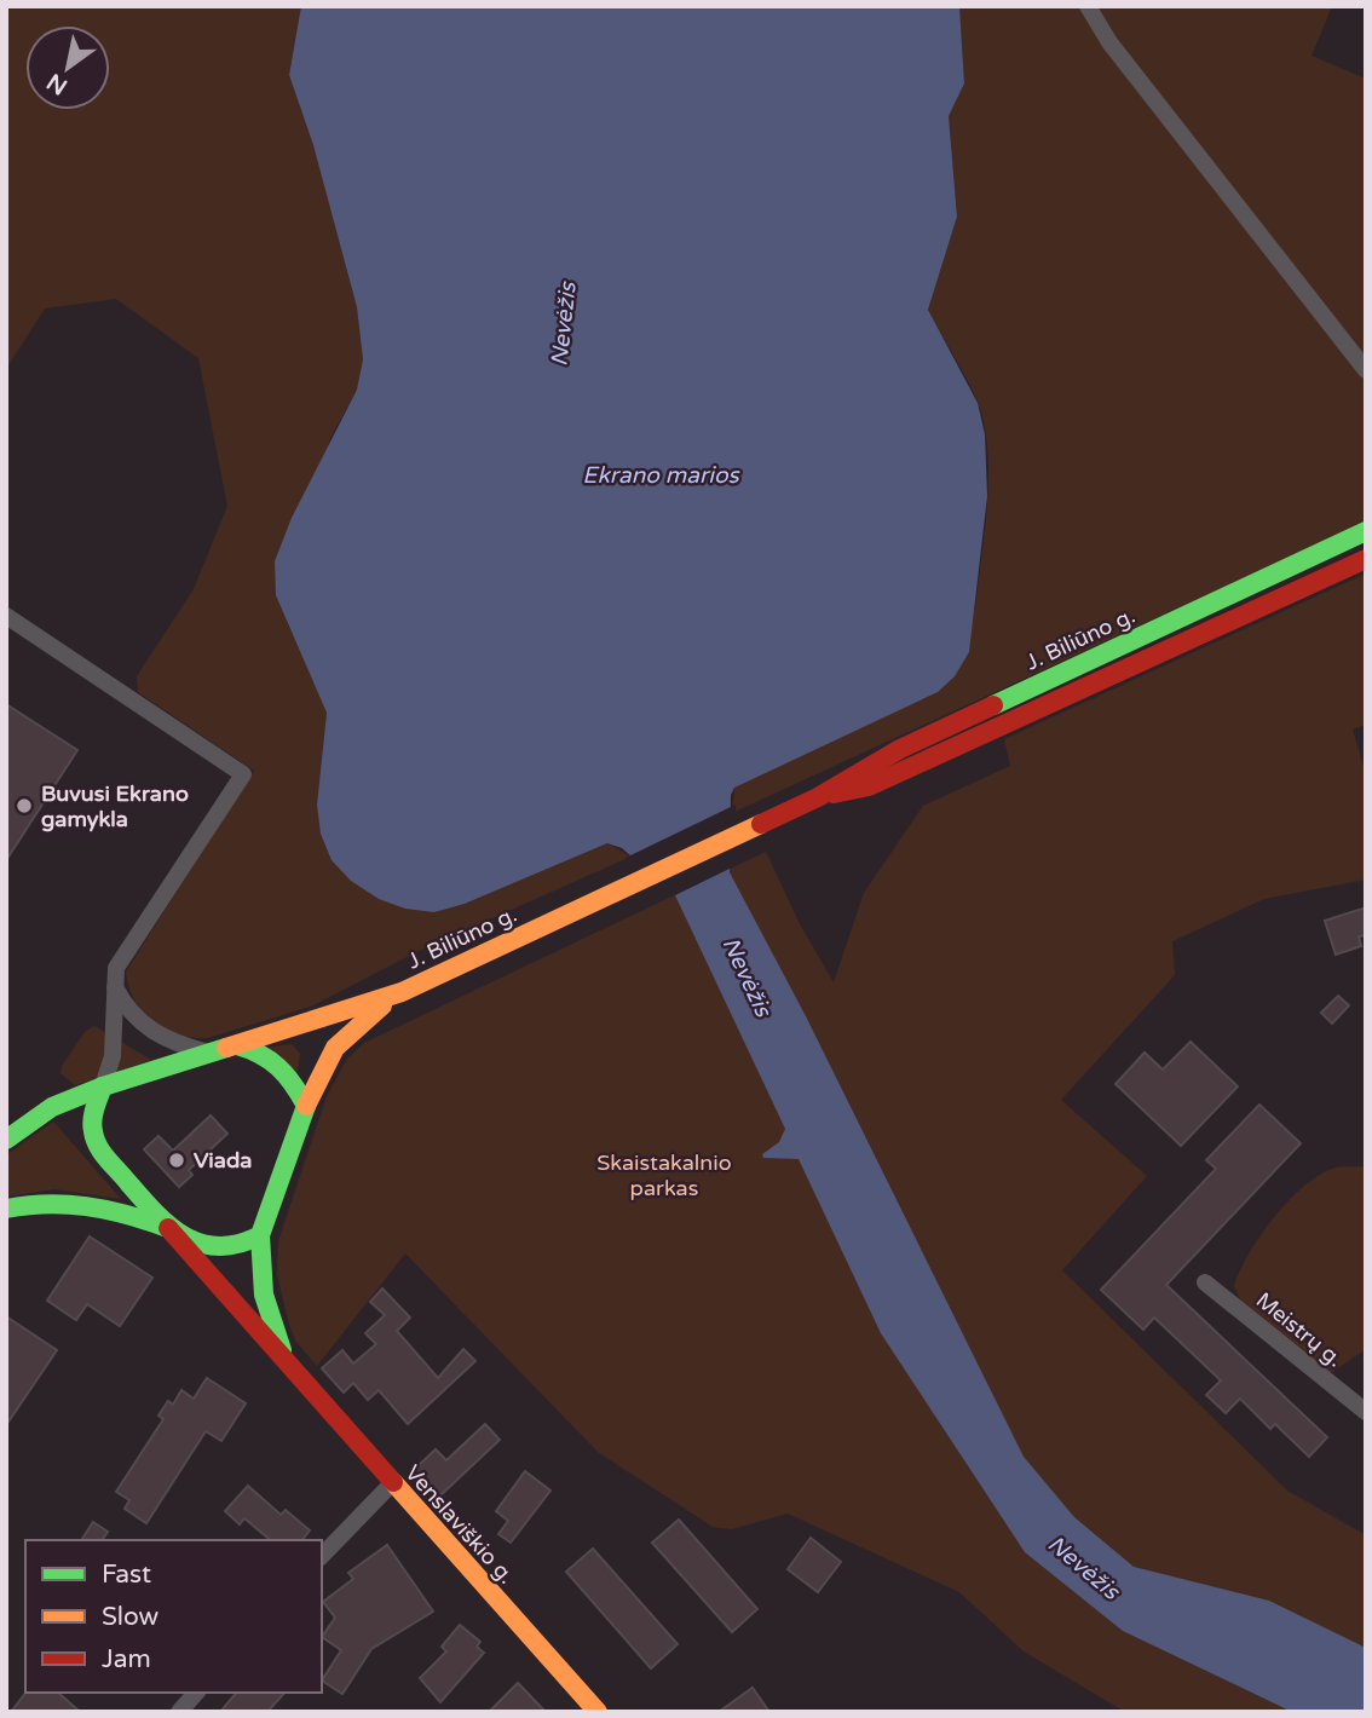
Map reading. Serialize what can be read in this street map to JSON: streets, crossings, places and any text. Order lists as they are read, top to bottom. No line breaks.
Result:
{"streets":{"main road":["J. Biliūno g.","Venslaviškio g."],"street":["Meistrų g."]},"crossings":[["J. Biliūno g.","Venslaviškio g."]],"water":["Nevėžis","Ekrano marios"],"parks":["Skaistakalnio parkas"],"places":["Buvusi Ekrano gamykla","Viada"],"legend":["Fast","Slow","Jam"],"north":"bottom left"}
